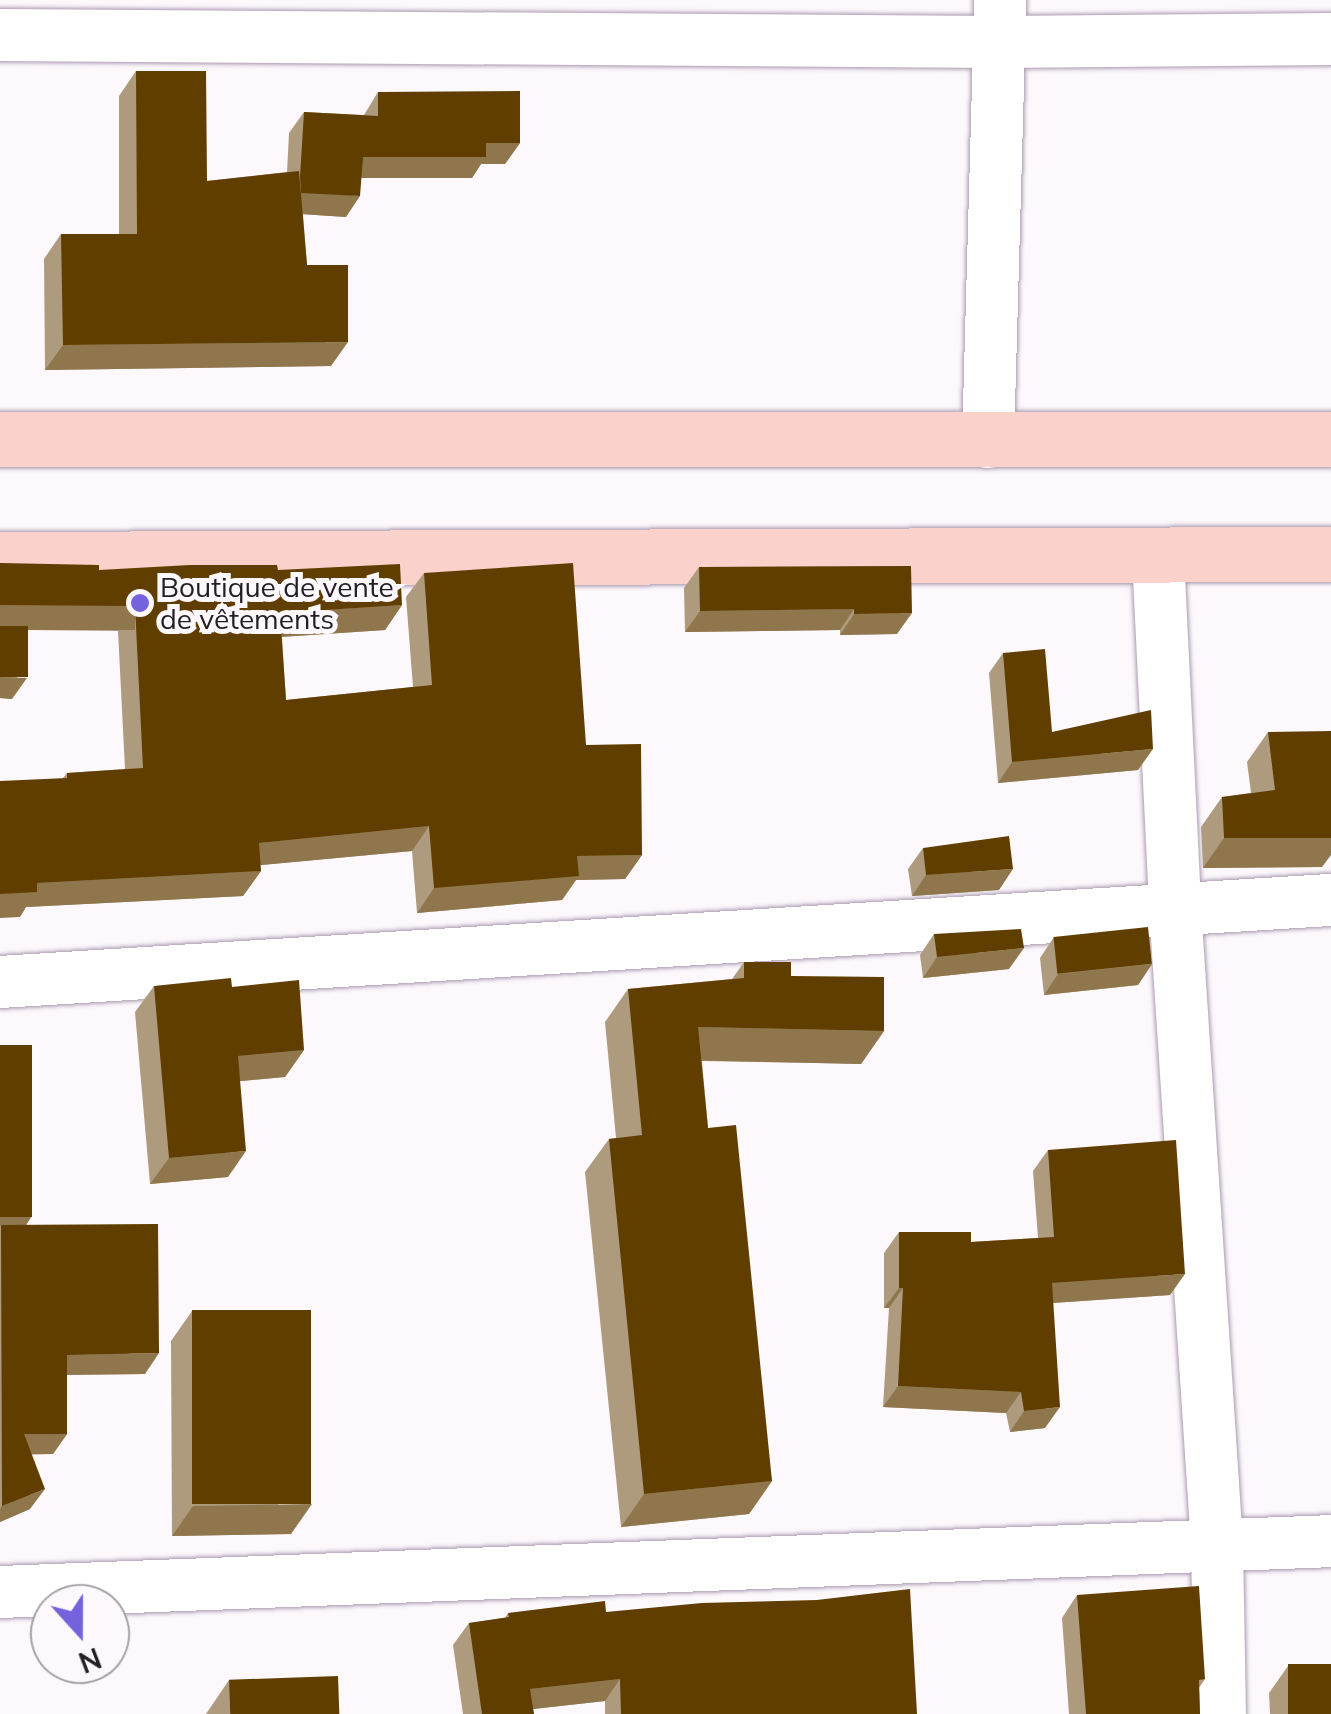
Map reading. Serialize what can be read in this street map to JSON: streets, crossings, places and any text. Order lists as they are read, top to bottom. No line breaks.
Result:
{"places":["Boutique de vente de vêtements"],"north":"bottom"}
